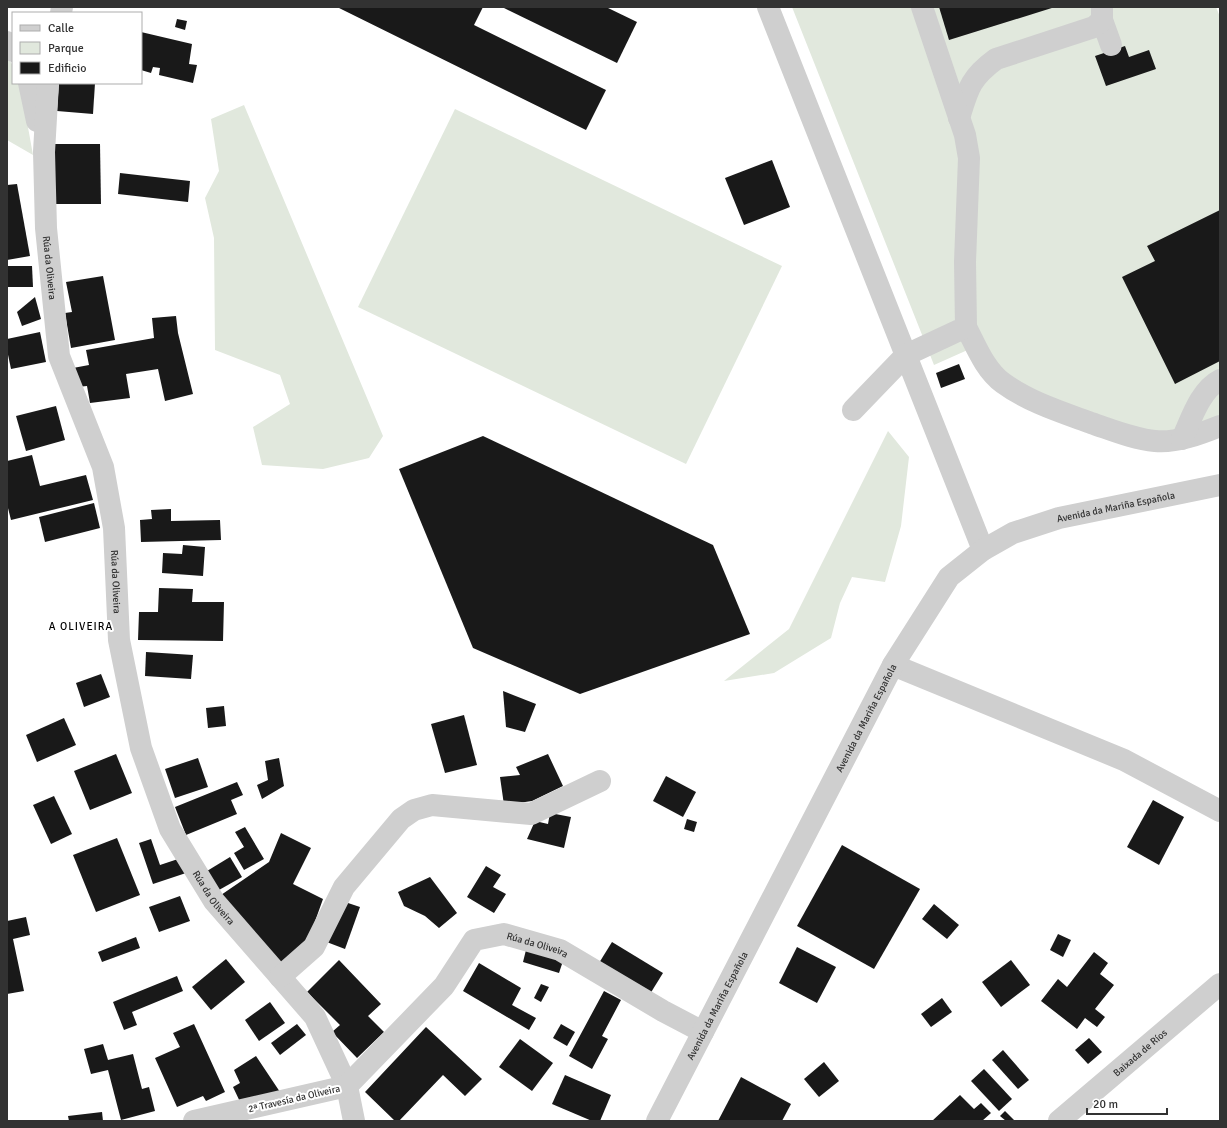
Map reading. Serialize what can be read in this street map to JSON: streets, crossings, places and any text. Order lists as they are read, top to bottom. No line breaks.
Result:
{"streets":{"street":["Rúa da Oliveira","Avenida da Mariña Española","Baixada de Ríos","2ª Travesía da Oliveira"]},"crossings":[["Rúa da Oliveira","Avenida da Mariña Española"],["Rúa da Oliveira","2ª Travesía da Oliveira"]],"districts":["A OLIVEIRA"],"legend":["Calle","Parque","Edificio"],"scale_bar":"20 m"}
